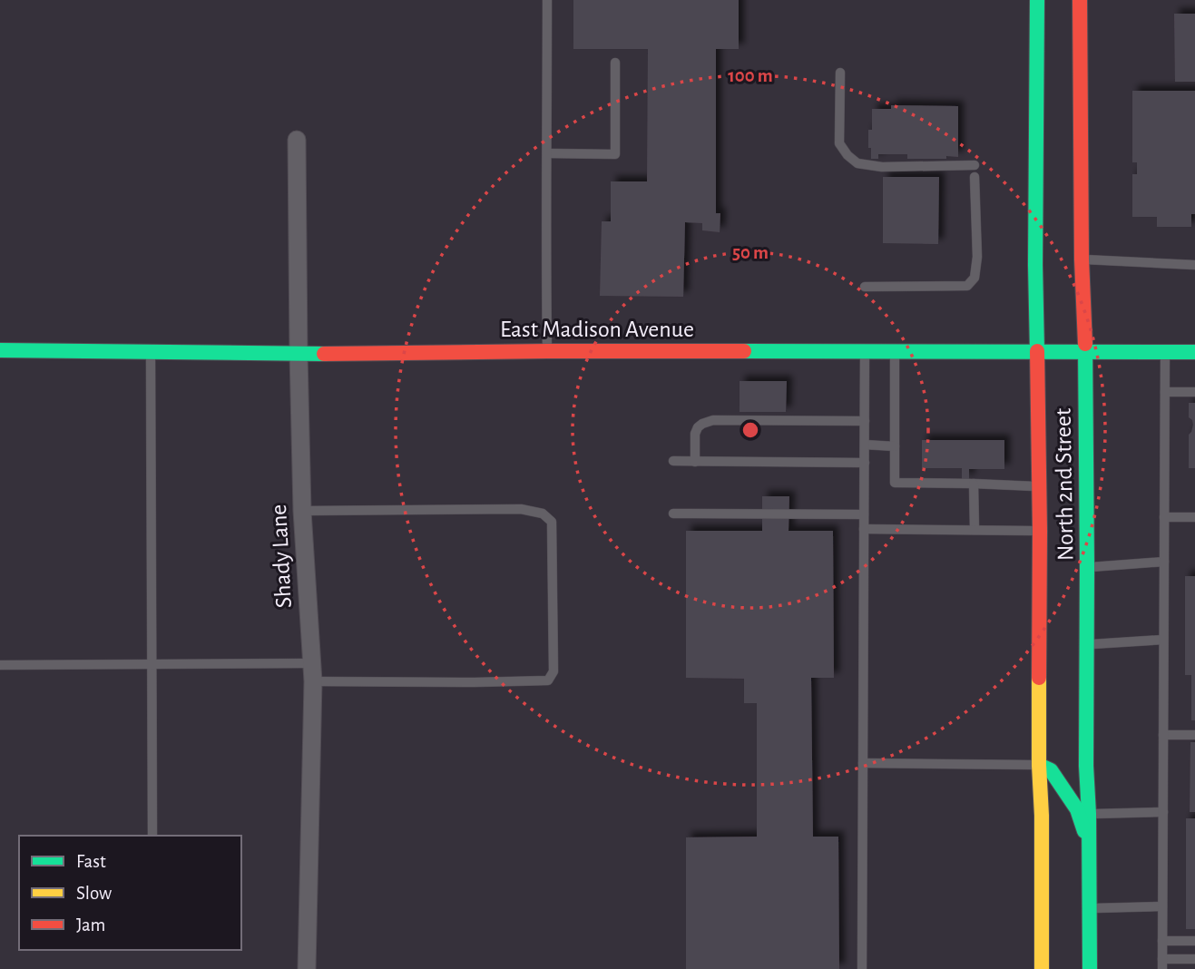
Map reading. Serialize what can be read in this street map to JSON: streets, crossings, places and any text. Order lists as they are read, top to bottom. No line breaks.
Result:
{"streets":{"main road":["East Madison Avenue","North 2nd Street"],"street":["Shady Lane"]},"crossings":[["East Madison Avenue","North 2nd Street"],["East Madison Avenue","Shady Lane"]],"legend":["Fast","Slow","Jam"],"rings":["100 m","50 m"]}
